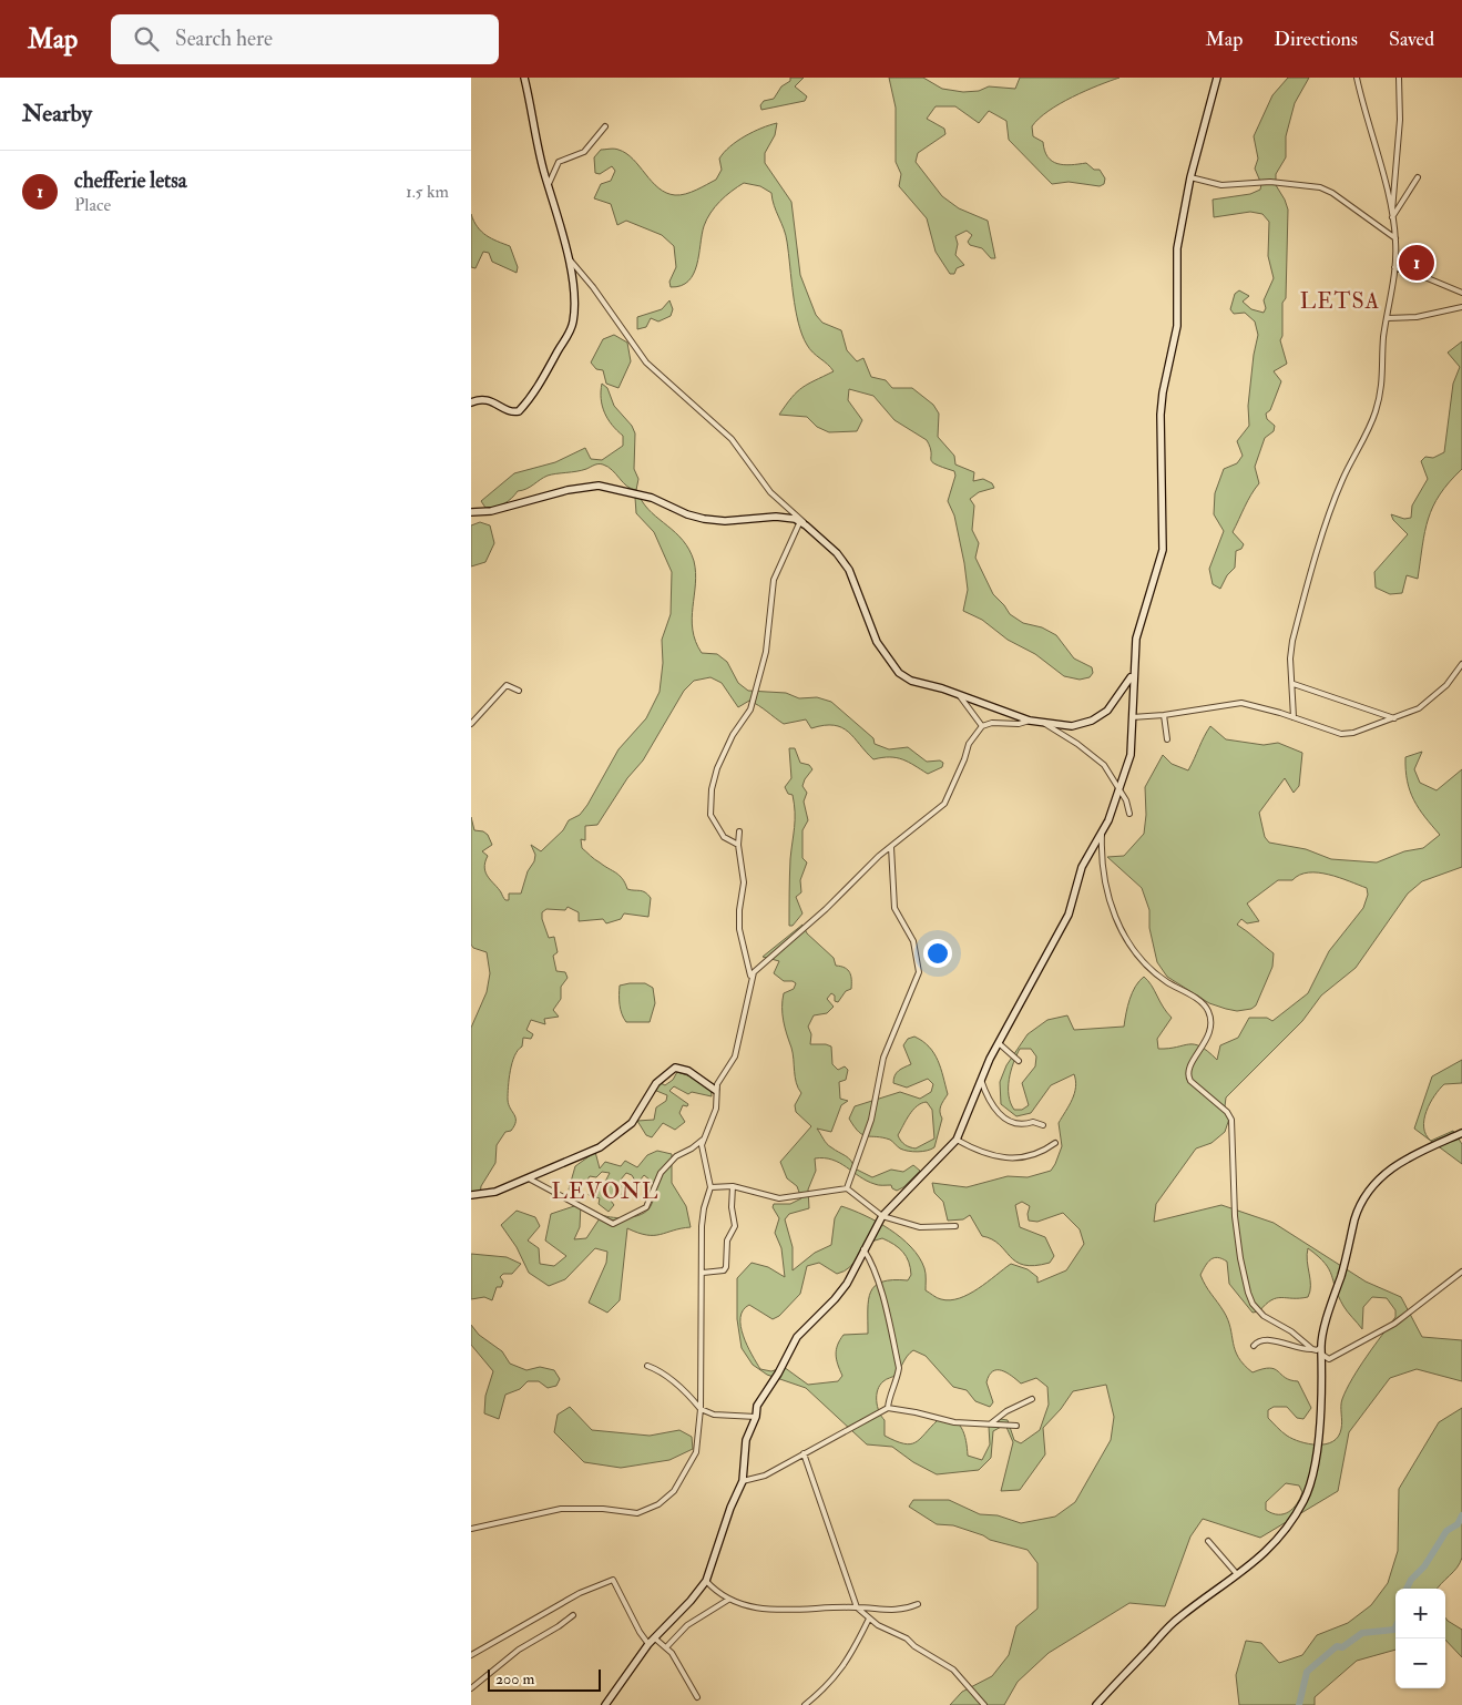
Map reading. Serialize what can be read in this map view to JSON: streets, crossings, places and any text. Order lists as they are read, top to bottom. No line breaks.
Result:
{"districts":["LETSA","LEVONL"],"scale_bar":"200 m","page":{"header":"Map","search":"Search here","nav":["Map","Directions","Saved"],"heading":"Nearby","list":[{"mark":"1","name":"chefferie letsa","note":"Place","value":"1.5 km"}],"pins":"1","map_buttons":["+","−"],"scale":"200 m"}}
